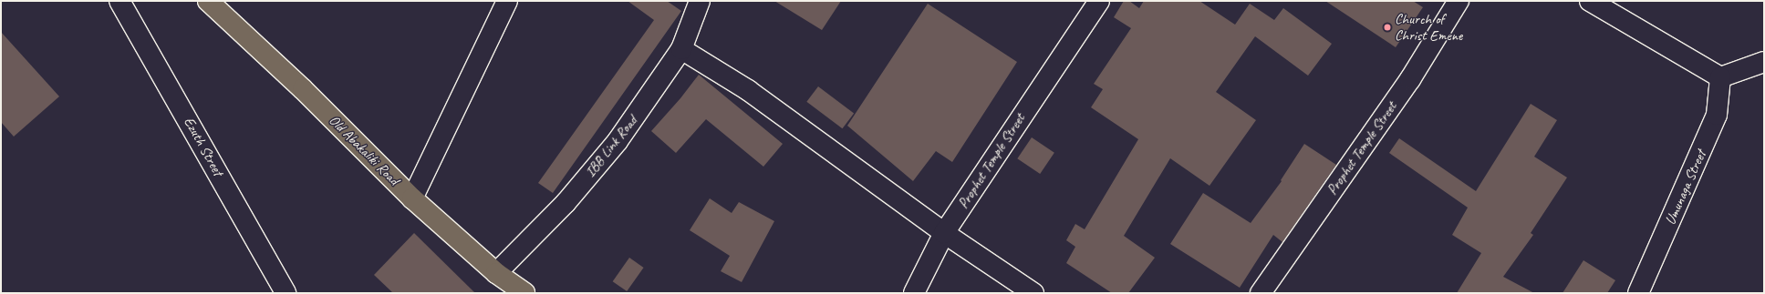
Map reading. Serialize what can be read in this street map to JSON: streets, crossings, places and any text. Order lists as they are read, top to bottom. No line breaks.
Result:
{"streets":{"main road":["Old Abakaliki Road"],"street":["Ezuth Street","IBB Link Road","Prophet Temple Street","Umunaga Street"]},"crossings":[["IBB Link Road","Old Abakaliki Road"]],"places":["Church of Christ Emene"]}
